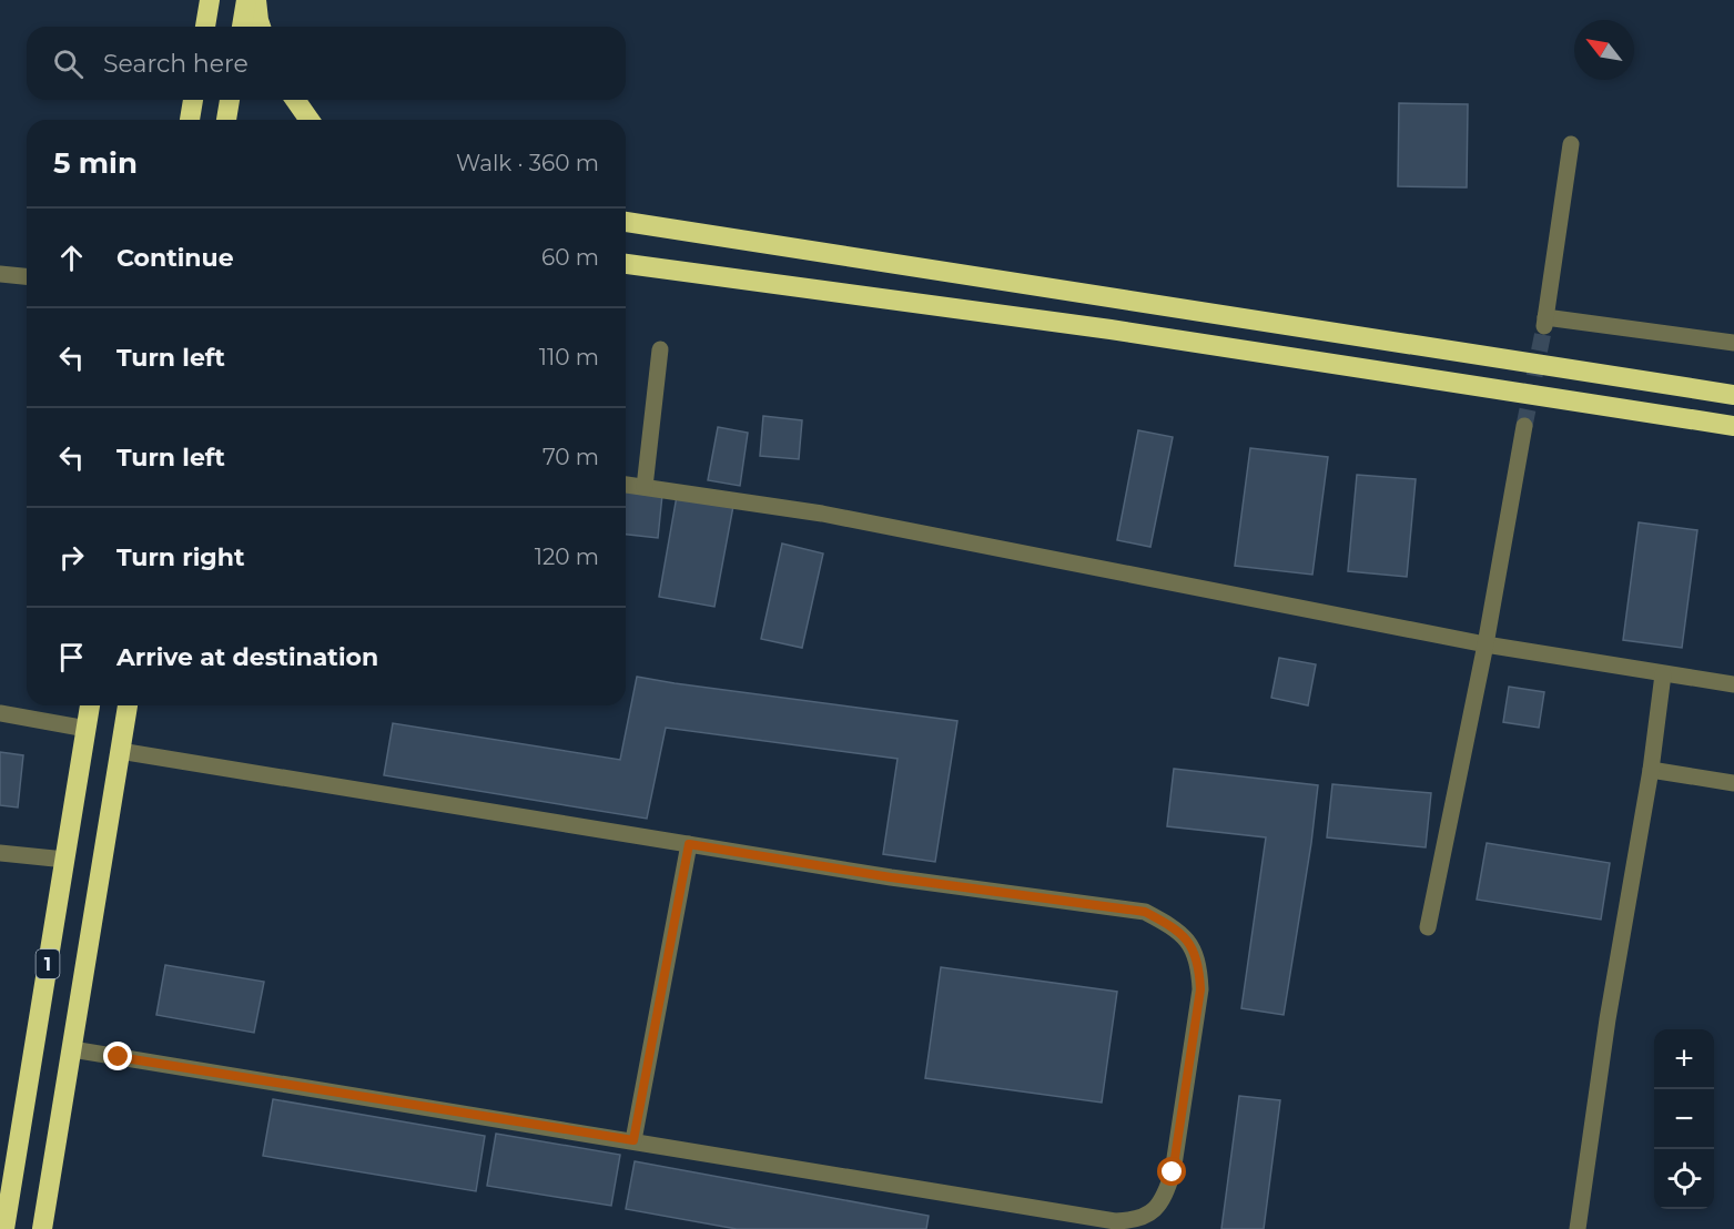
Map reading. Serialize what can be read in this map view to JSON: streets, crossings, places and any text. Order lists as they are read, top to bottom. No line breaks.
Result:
{"streets":{"highway":["1"]},"north":"top left","page":{"search":"Search here","heading":["5 min","Walk · 360 m"],"list":[["Continue","60 m"],["Turn left","110 m"],["Turn left","70 m"],["Turn right","120 m"],"Arrive at destination"],"map_buttons":["+","−"]}}
